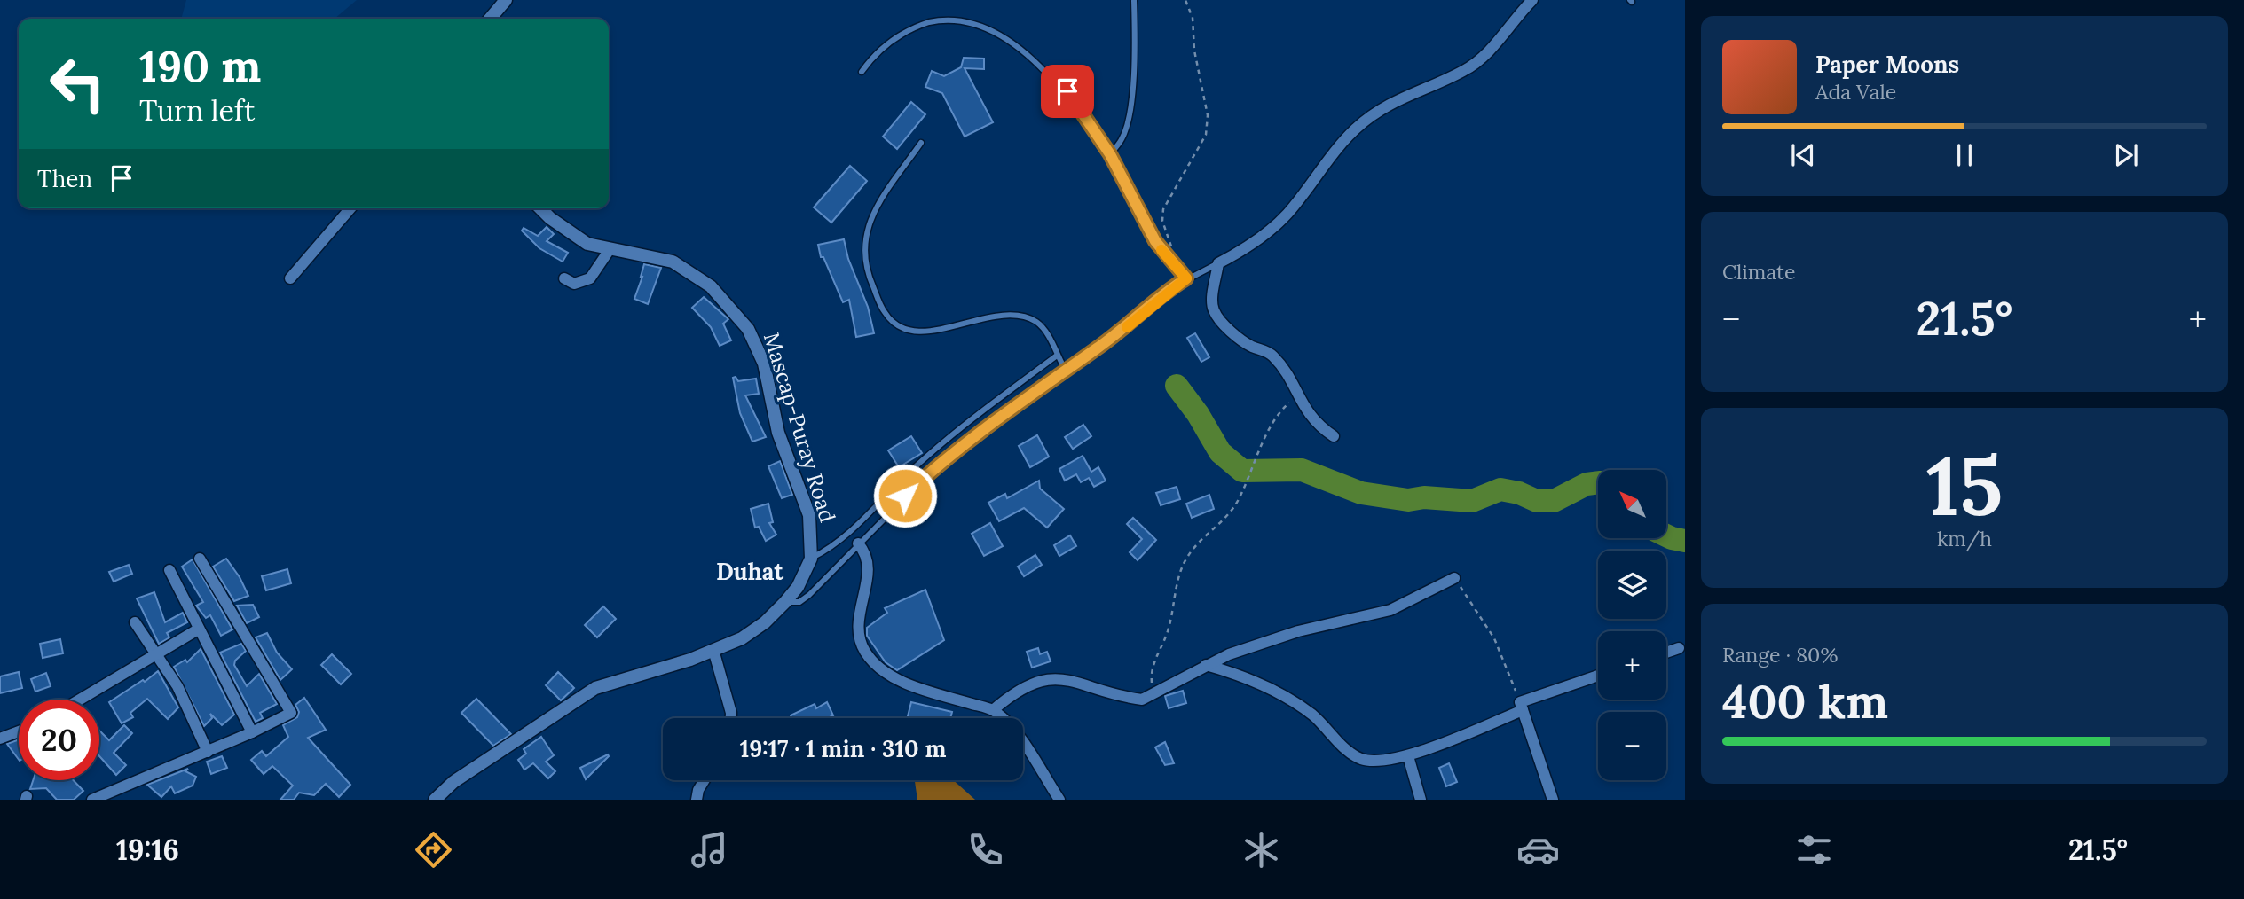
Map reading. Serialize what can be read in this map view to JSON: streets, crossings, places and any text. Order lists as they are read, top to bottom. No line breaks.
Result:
{"streets":{"street":["Mascap-Puray Road"]},"districts":["Duhat"],"north":"top left","page":{"turn":["190 m","Turn left"],"song":["Paper Moons","Ada Vale"],"then":"Then","tile":["Climate",["15","km/h"],["Range · 80%","400 km"]],"heat":["−","21.5°","+"],"map_buttons":["+","−"],"limit":"20","trip":"19:17 · 1 min · 310 m","tabs":["19:16","21.5°"]}}
